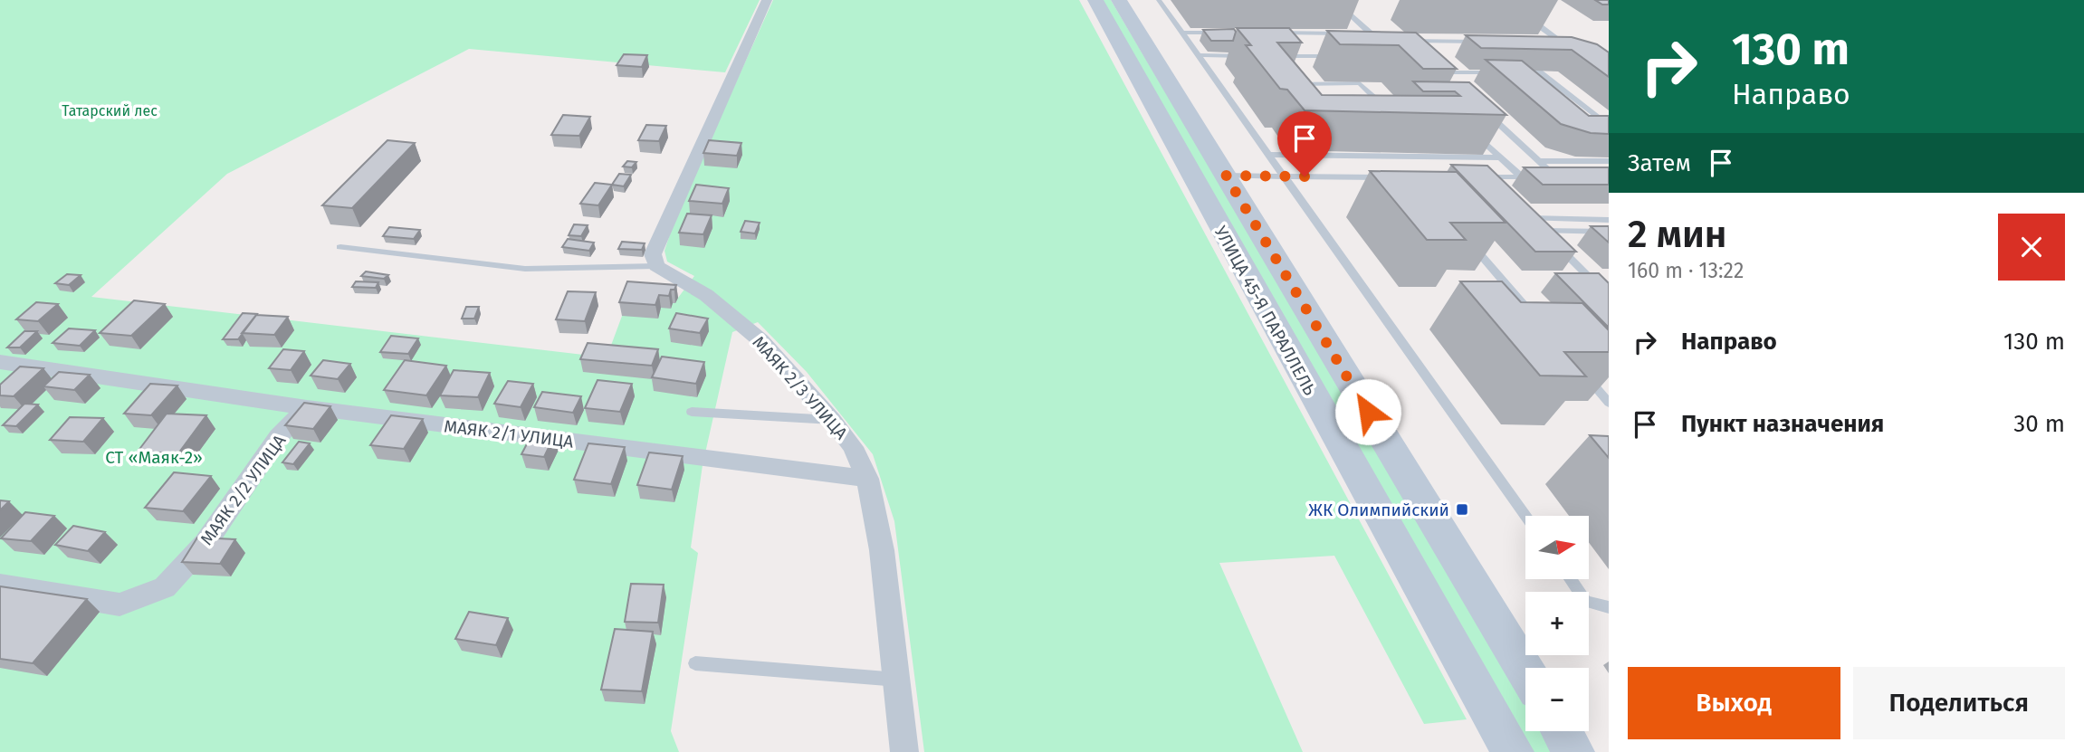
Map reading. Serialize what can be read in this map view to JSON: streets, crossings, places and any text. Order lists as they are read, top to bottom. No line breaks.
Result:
{"streets":{"main road":["УЛИЦА 45-Я ПАРАЛЛЕЛЬ"],"street":["МАЯК 2/3 УЛИЦА","МАЯК 2/1 УЛИЦА","МАЯК 2/2 УЛИЦА"]},"crossings":[["МАЯК 2/3 УЛИЦА","МАЯК 2/1 УЛИЦА"],["МАЯК 2/1 УЛИЦА","МАЯК 2/2 УЛИЦА"]],"parks":["Татарский лес","СТ «Маяк-2»"],"places":{"transit":["ЖК Олимпийский"]},"north":"right","page":{"turn":["130 m","Направо"],"then":"Затем","heading":["2 мин","160 m · 13:22"],"list":[{"name":"Направо","value":"130 m"},{"name":"Пункт назначения","value":"30 m"}],"map_buttons":["+","−"],"buttons":["Выход","Поделиться"]}}
